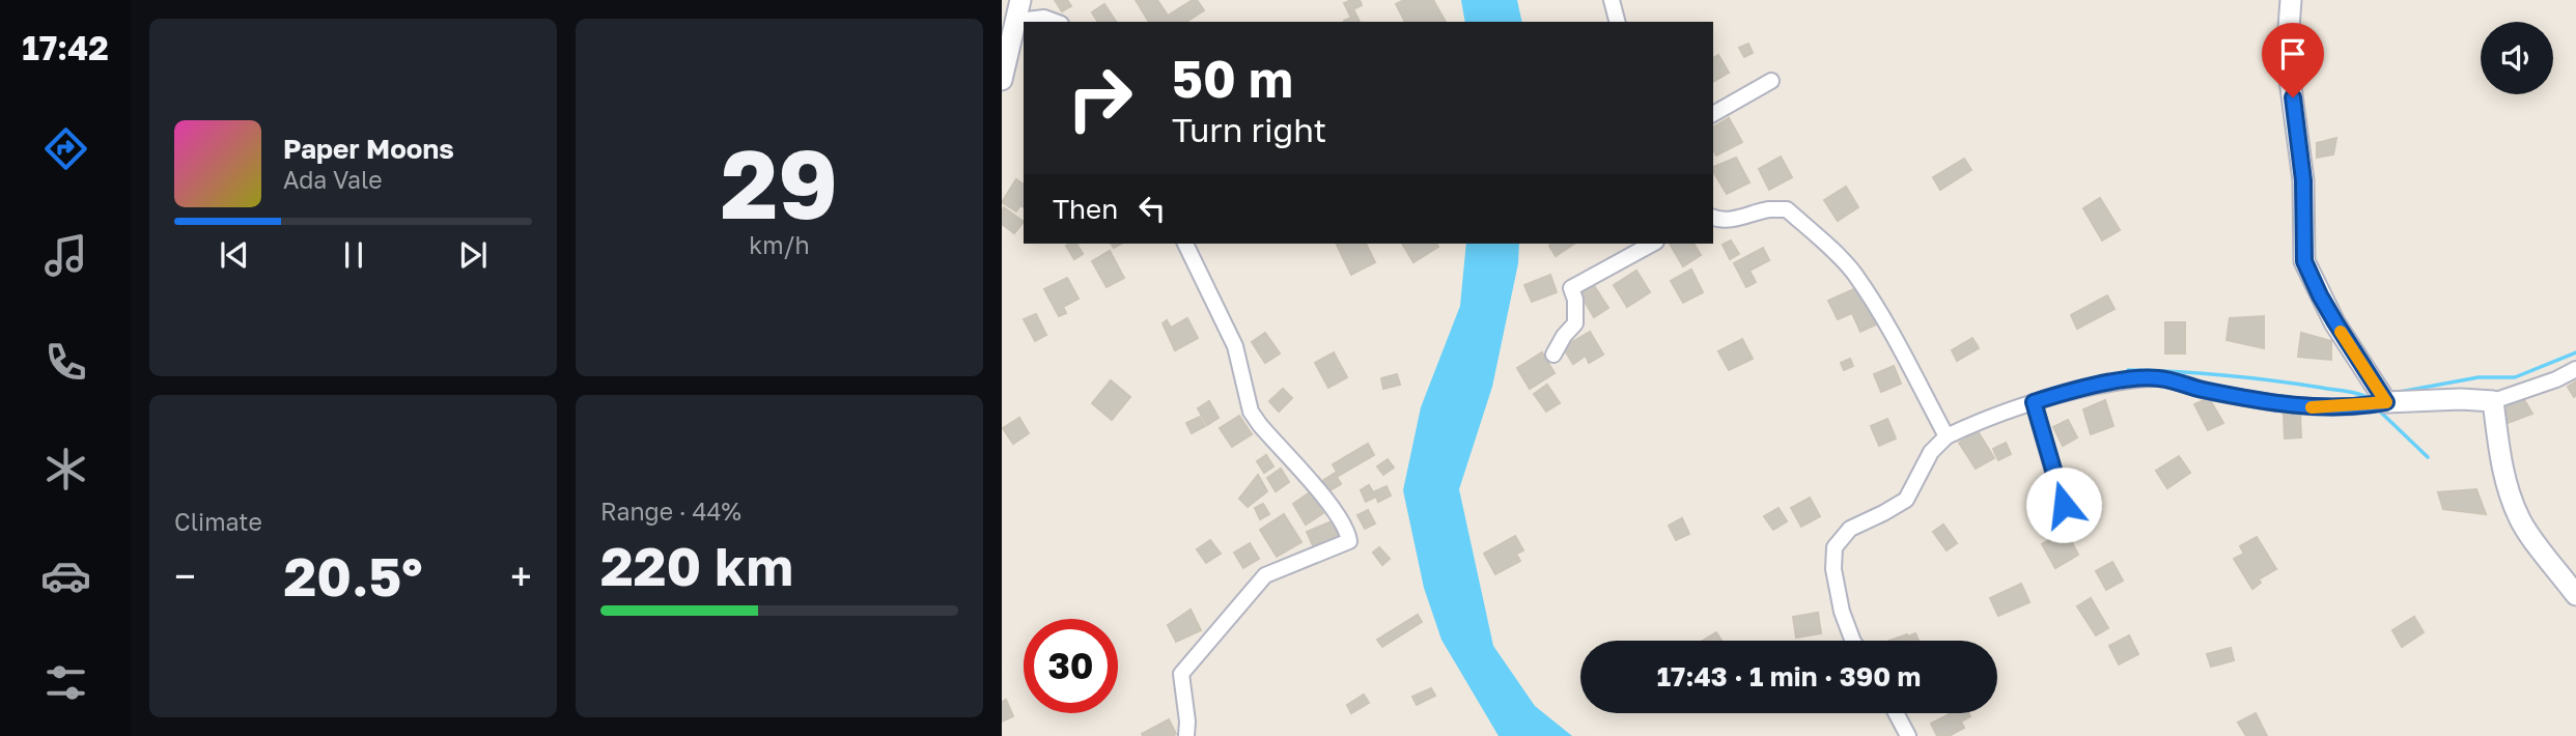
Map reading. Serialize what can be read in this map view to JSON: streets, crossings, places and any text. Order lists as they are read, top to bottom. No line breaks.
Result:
{"page":{"tabs":"17:42","tile":[["29","km/h"],"Climate",["Range · 44%","220 km"]],"turn":["50 m","Turn right"],"song":["Paper Moons","Ada Vale"],"then":"Then","heat":["−","20.5°","+"],"limit":"30","trip":"17:43 · 1 min · 390 m"}}
